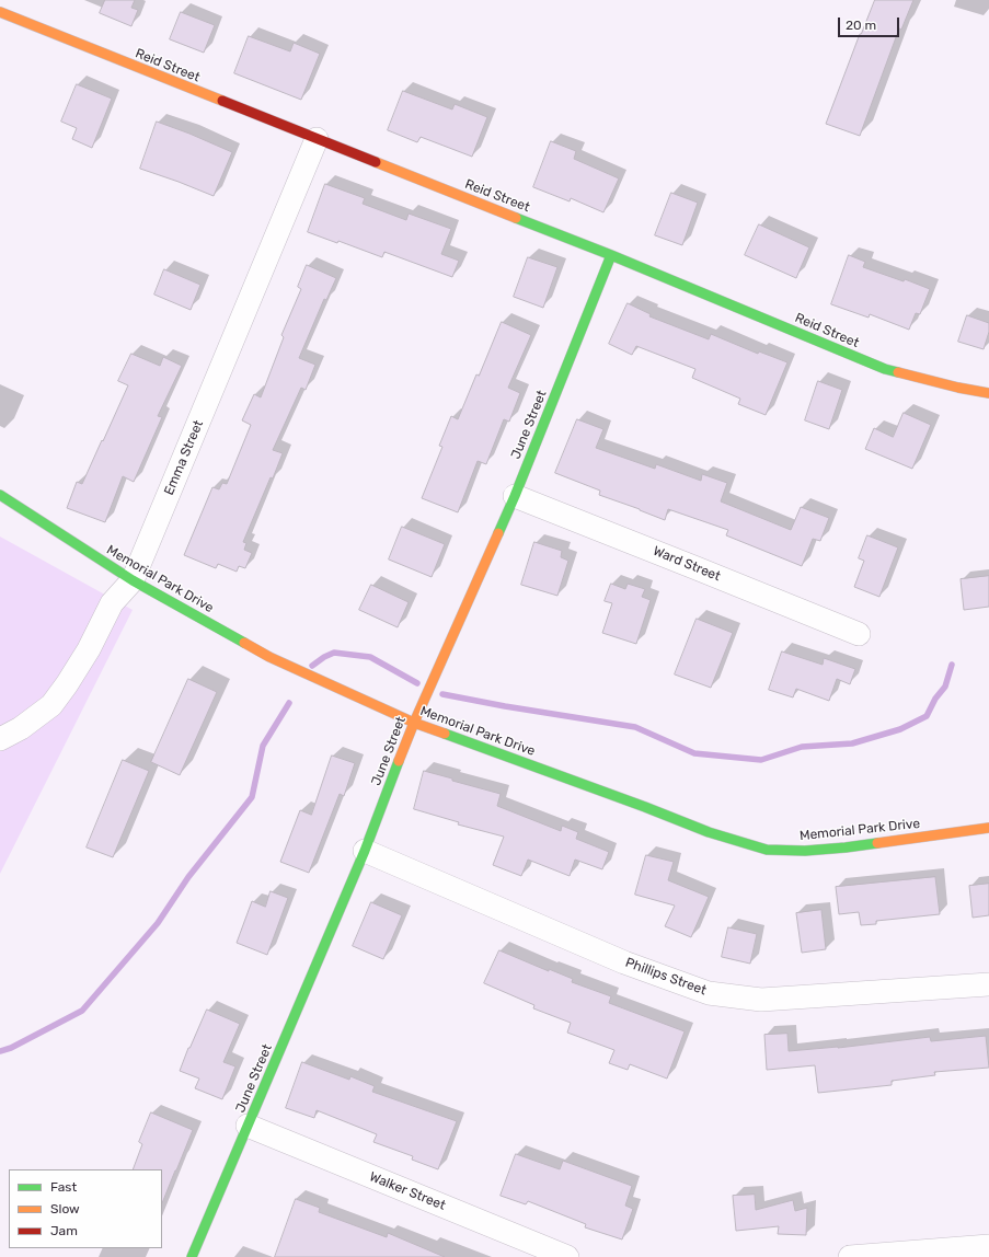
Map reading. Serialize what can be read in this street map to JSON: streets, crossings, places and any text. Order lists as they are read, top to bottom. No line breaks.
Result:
{"streets":{"street":["Reid Street","June Street","Emma Street","Ward Street","Memorial Park Drive","Phillips Street","Walker Street"]},"crossings":[["Reid Street","June Street"],["Reid Street","Emma Street"],["June Street","Ward Street"],["June Street","Memorial Park Drive"],["June Street","Phillips Street"],["June Street","Walker Street"],["Emma Street","Memorial Park Drive"]],"legend":["Fast","Slow","Jam"],"scale_bar":"20 m"}
